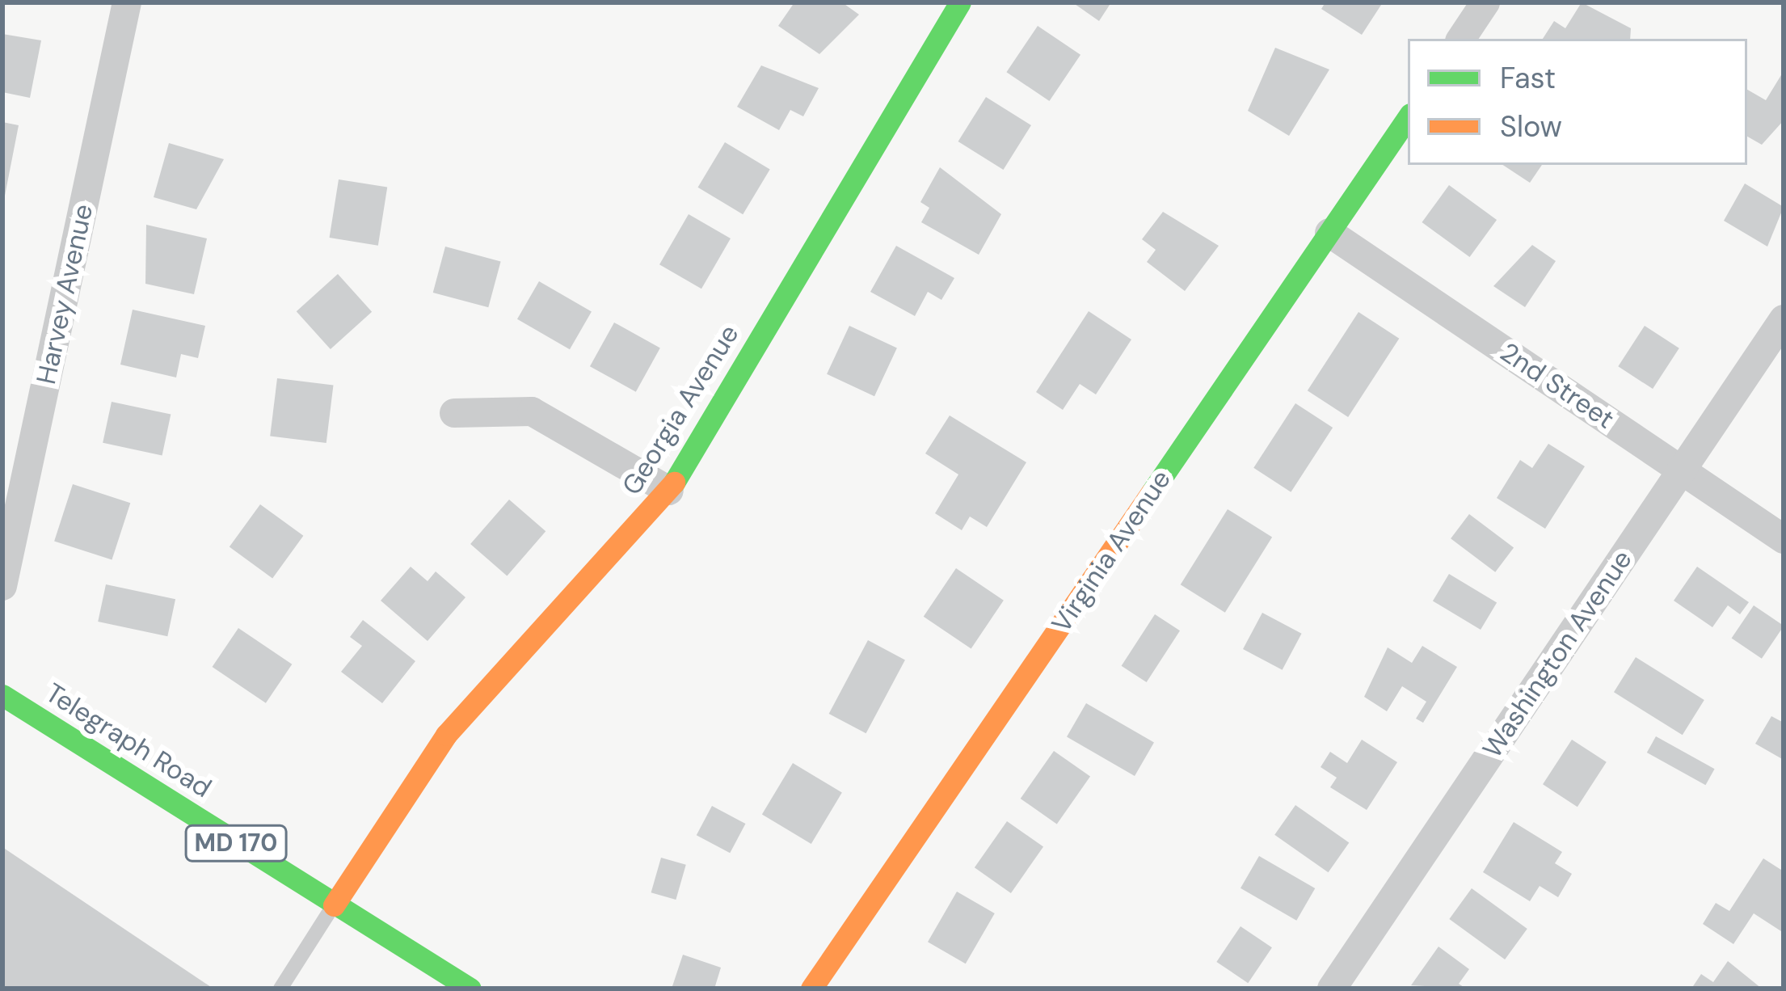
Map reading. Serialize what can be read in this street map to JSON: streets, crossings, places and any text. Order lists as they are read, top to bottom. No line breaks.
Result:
{"streets":{"street":["Harvey Avenue","2nd Street","Georgia Avenue","Virginia Avenue","Washington Avenue","Telegraph Road","MD 170"]},"crossings":[["2nd Street","Virginia Avenue"],["2nd Street","Washington Avenue"],["Georgia Avenue","Telegraph Road"]],"legend":["Fast","Slow"]}
